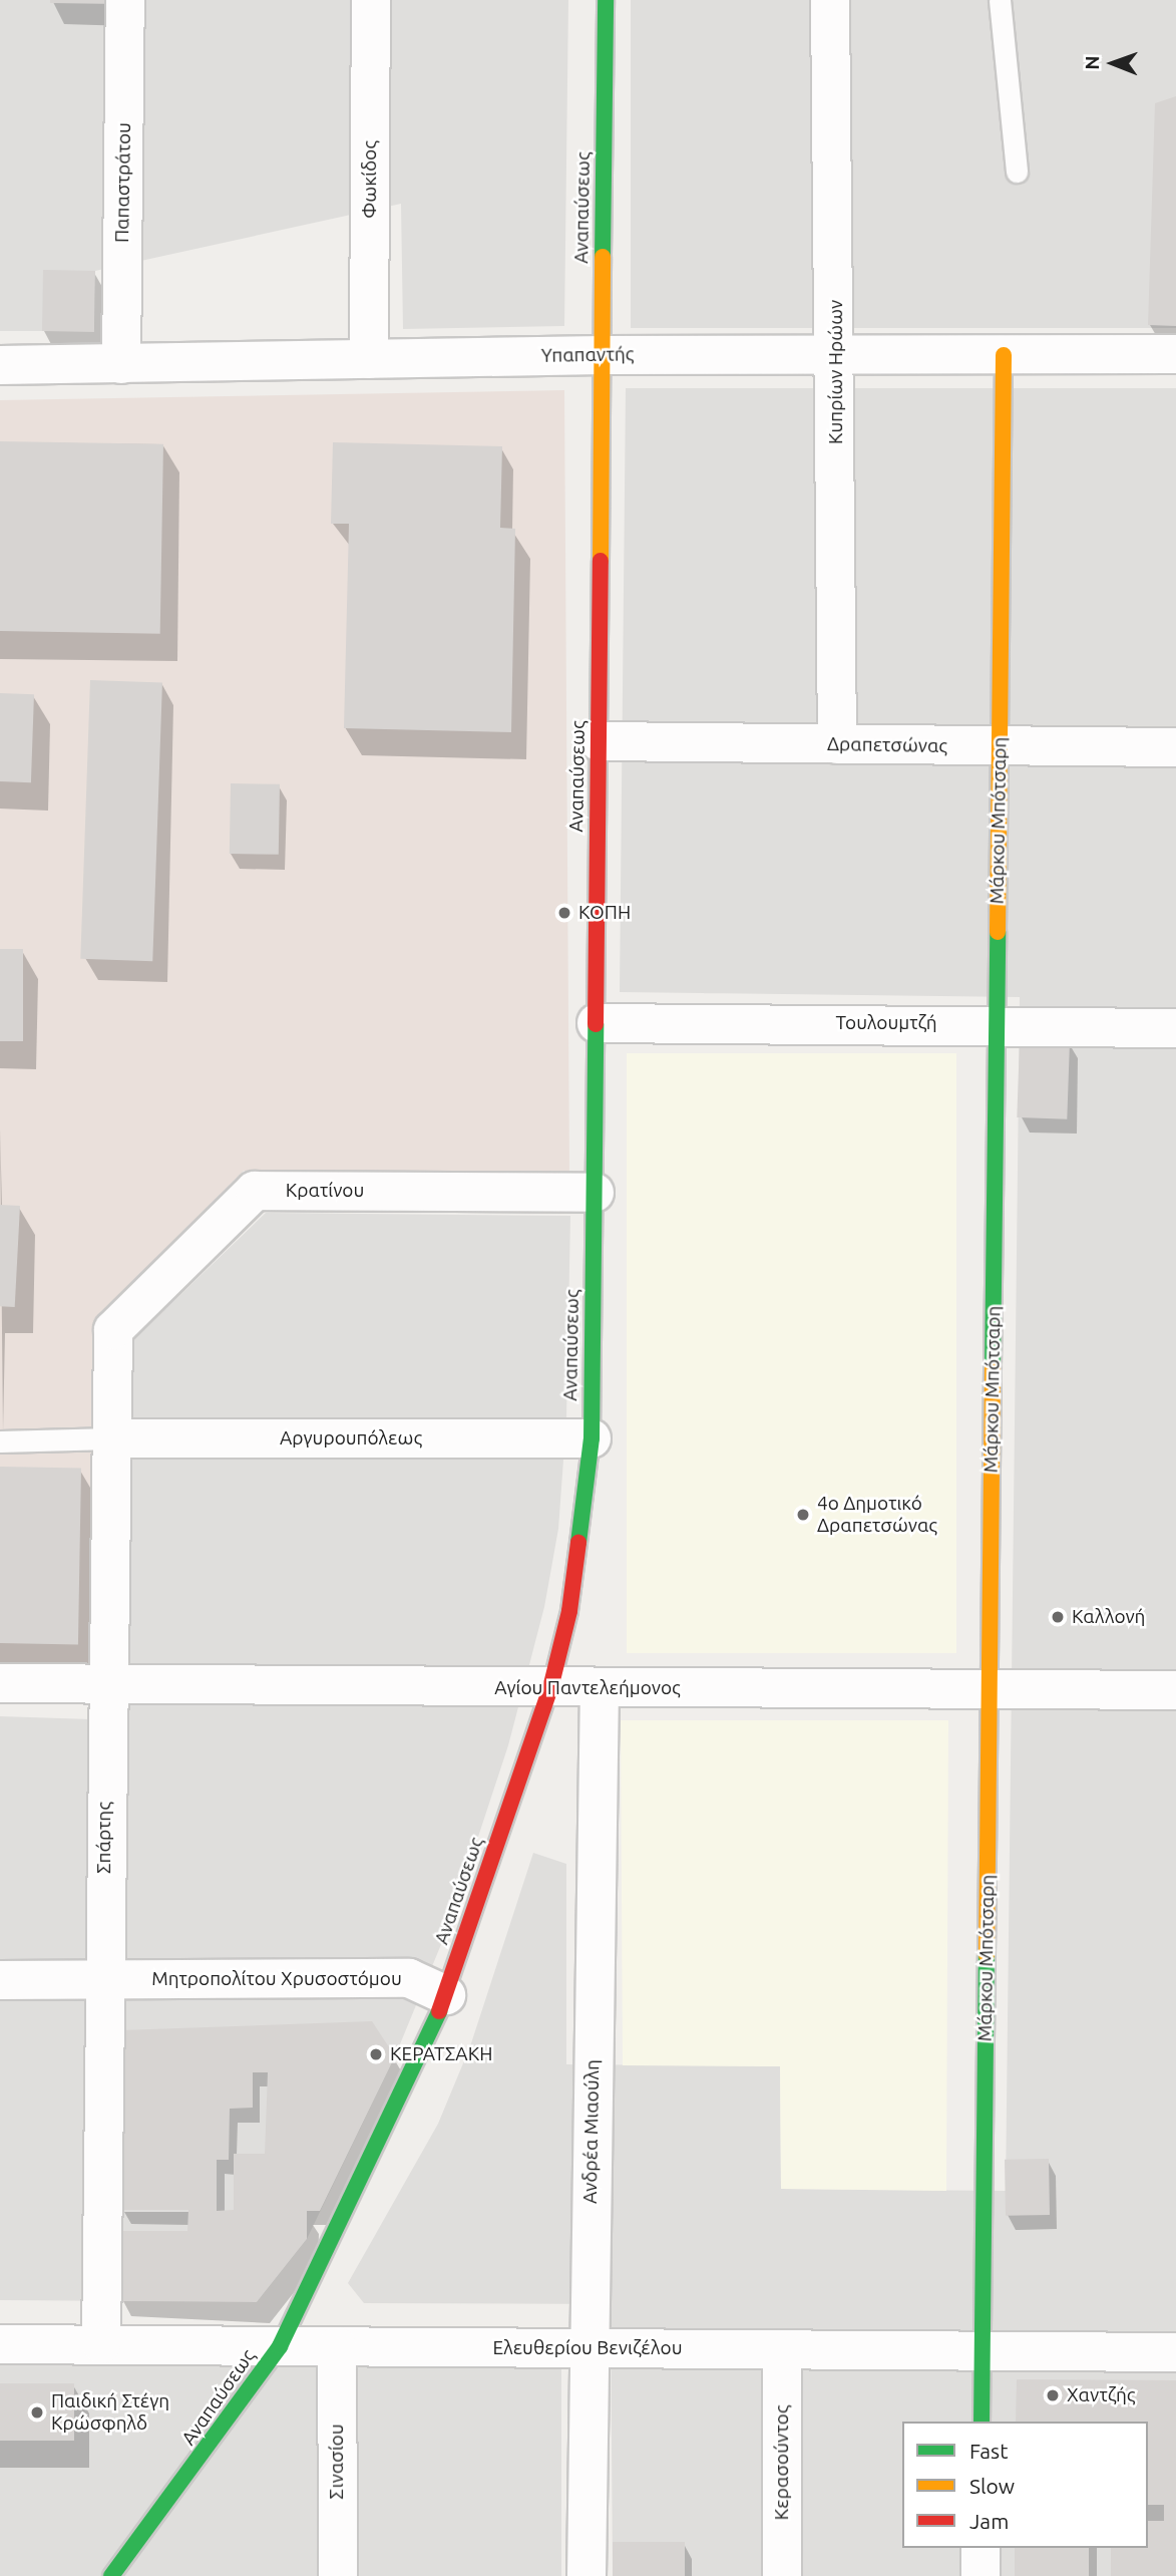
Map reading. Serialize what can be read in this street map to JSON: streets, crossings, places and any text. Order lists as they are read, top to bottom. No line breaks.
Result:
{"streets":{"street":["Φωκίδος","Παπαστράτου","Αναπαύσεως","Υπαπαντής","Κυπρίων Ηρώων","Δραπετσώνας","Μάρκου Μπότσαρη","Τουλουμτζή","Κρατίνου","Αργυρουπόλεως","Αγίου Παντελεήμονος","Σπάρτης","Μητροπολίτου Χρυσοστόμου","Ανδρέα Μιαούλη","Ελευθερίου Βενιζέλου","Σινασίου","Κερασούντος"]},"crossings":[["Φωκίδος","Υπαπαντής"],["Παπαστράτου","Υπαπαντής"],["Αναπαύσεως","Υπαπαντής"],["Αναπαύσεως","Δραπετσώνας"],["Αναπαύσεως","Τουλουμτζή"],["Αναπαύσεως","Κρατίνου"],["Αναπαύσεως","Αργυρουπόλεως"],["Αναπαύσεως","Αγίου Παντελεήμονος"],["Αναπαύσεως","Μητροπολίτου Χρυσοστόμου"],["Αναπαύσεως","Ελευθερίου Βενιζέλου"],["Υπαπαντής","Κυπρίων Ηρώων"],["Υπαπαντής","Μάρκου Μπότσαρη"],["Κυπρίων Ηρώων","Δραπετσώνας"],["Δραπετσώνας","Μάρκου Μπότσαρη"],["Μάρκου Μπότσαρη","Τουλουμτζή"],["Μάρκου Μπότσαρη","Αγίου Παντελεήμονος"],["Μάρκου Μπότσαρη","Ελευθερίου Βενιζέλου"],["Κρατίνου","Σπάρτης"],["Αργυρουπόλεως","Σπάρτης"],["Αγίου Παντελεήμονος","Σπάρτης"],["Αγίου Παντελεήμονος","Ανδρέα Μιαούλη"],["Σπάρτης","Μητροπολίτου Χρυσοστόμου"],["Σπάρτης","Ελευθερίου Βενιζέλου"],["Ανδρέα Μιαούλη","Ελευθερίου Βενιζέλου"],["Ελευθερίου Βενιζέλου","Σινασίου"],["Ελευθερίου Βενιζέλου","Κερασούντος"]],"places":["ΚΟΠΗ","4ο Δημοτικό Δραπετσώνας","Καλλονή","ΚΕΡΑΤΣΑΚΗ","Χαντζής","Παιδική Στέγη Κρώσφηλδ"],"legend":["Fast","Slow","Jam"],"north":"left"}
